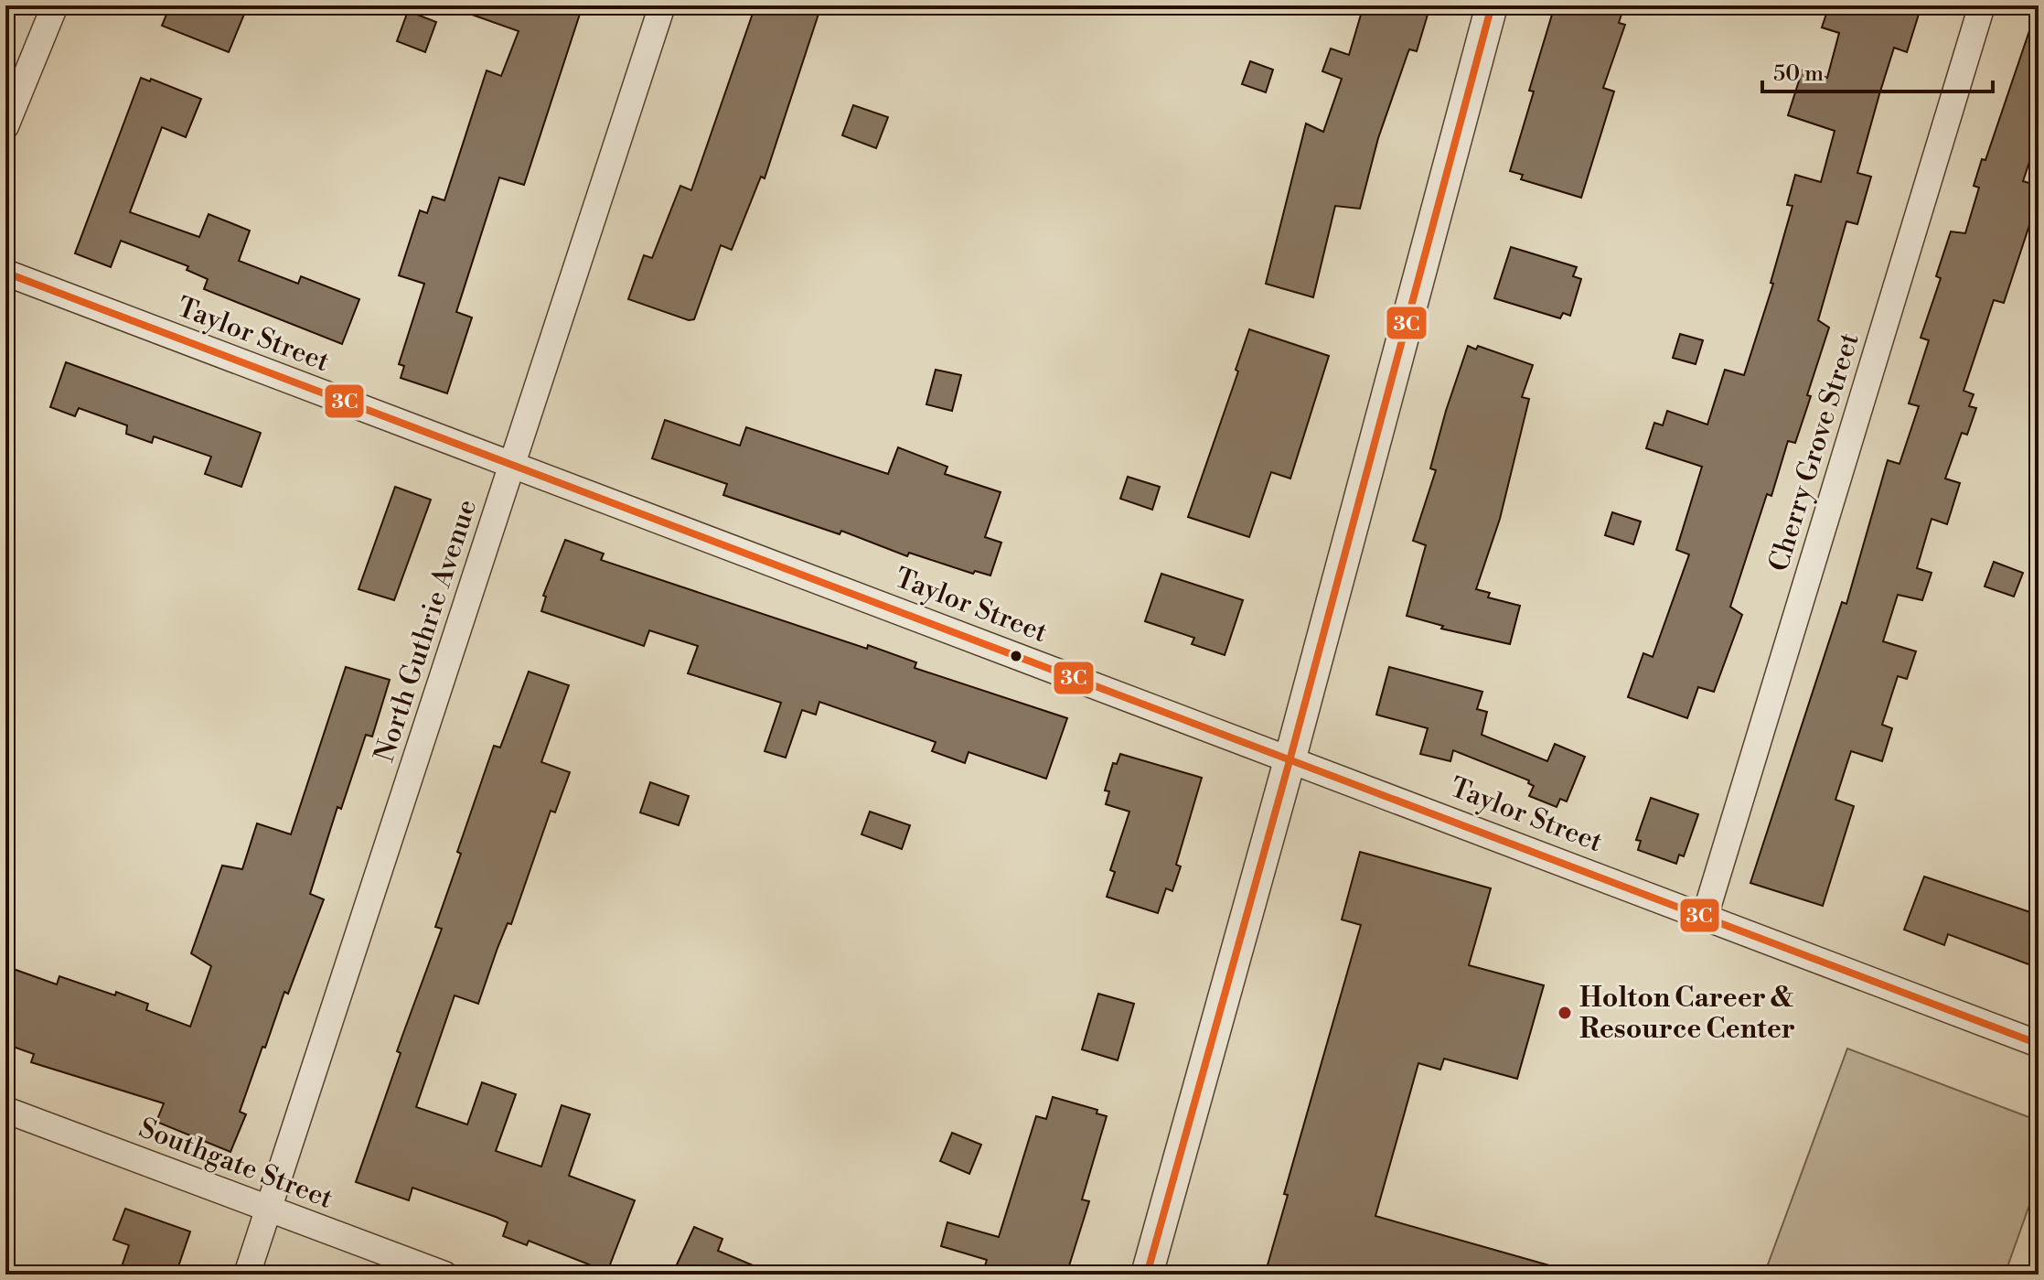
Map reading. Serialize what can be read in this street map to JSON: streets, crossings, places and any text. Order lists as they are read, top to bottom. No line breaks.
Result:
{"streets":{"street":["Taylor Street","Cherry Grove Street","North Guthrie Avenue","Southgate Street"]},"crossings":[["Taylor Street","Cherry Grove Street"],["Taylor Street","North Guthrie Avenue"],["North Guthrie Avenue","Southgate Street"]],"places":["Holton Career & Resource Center"],"lines":["transit line 3C"],"scale_bar":"50 m"}
